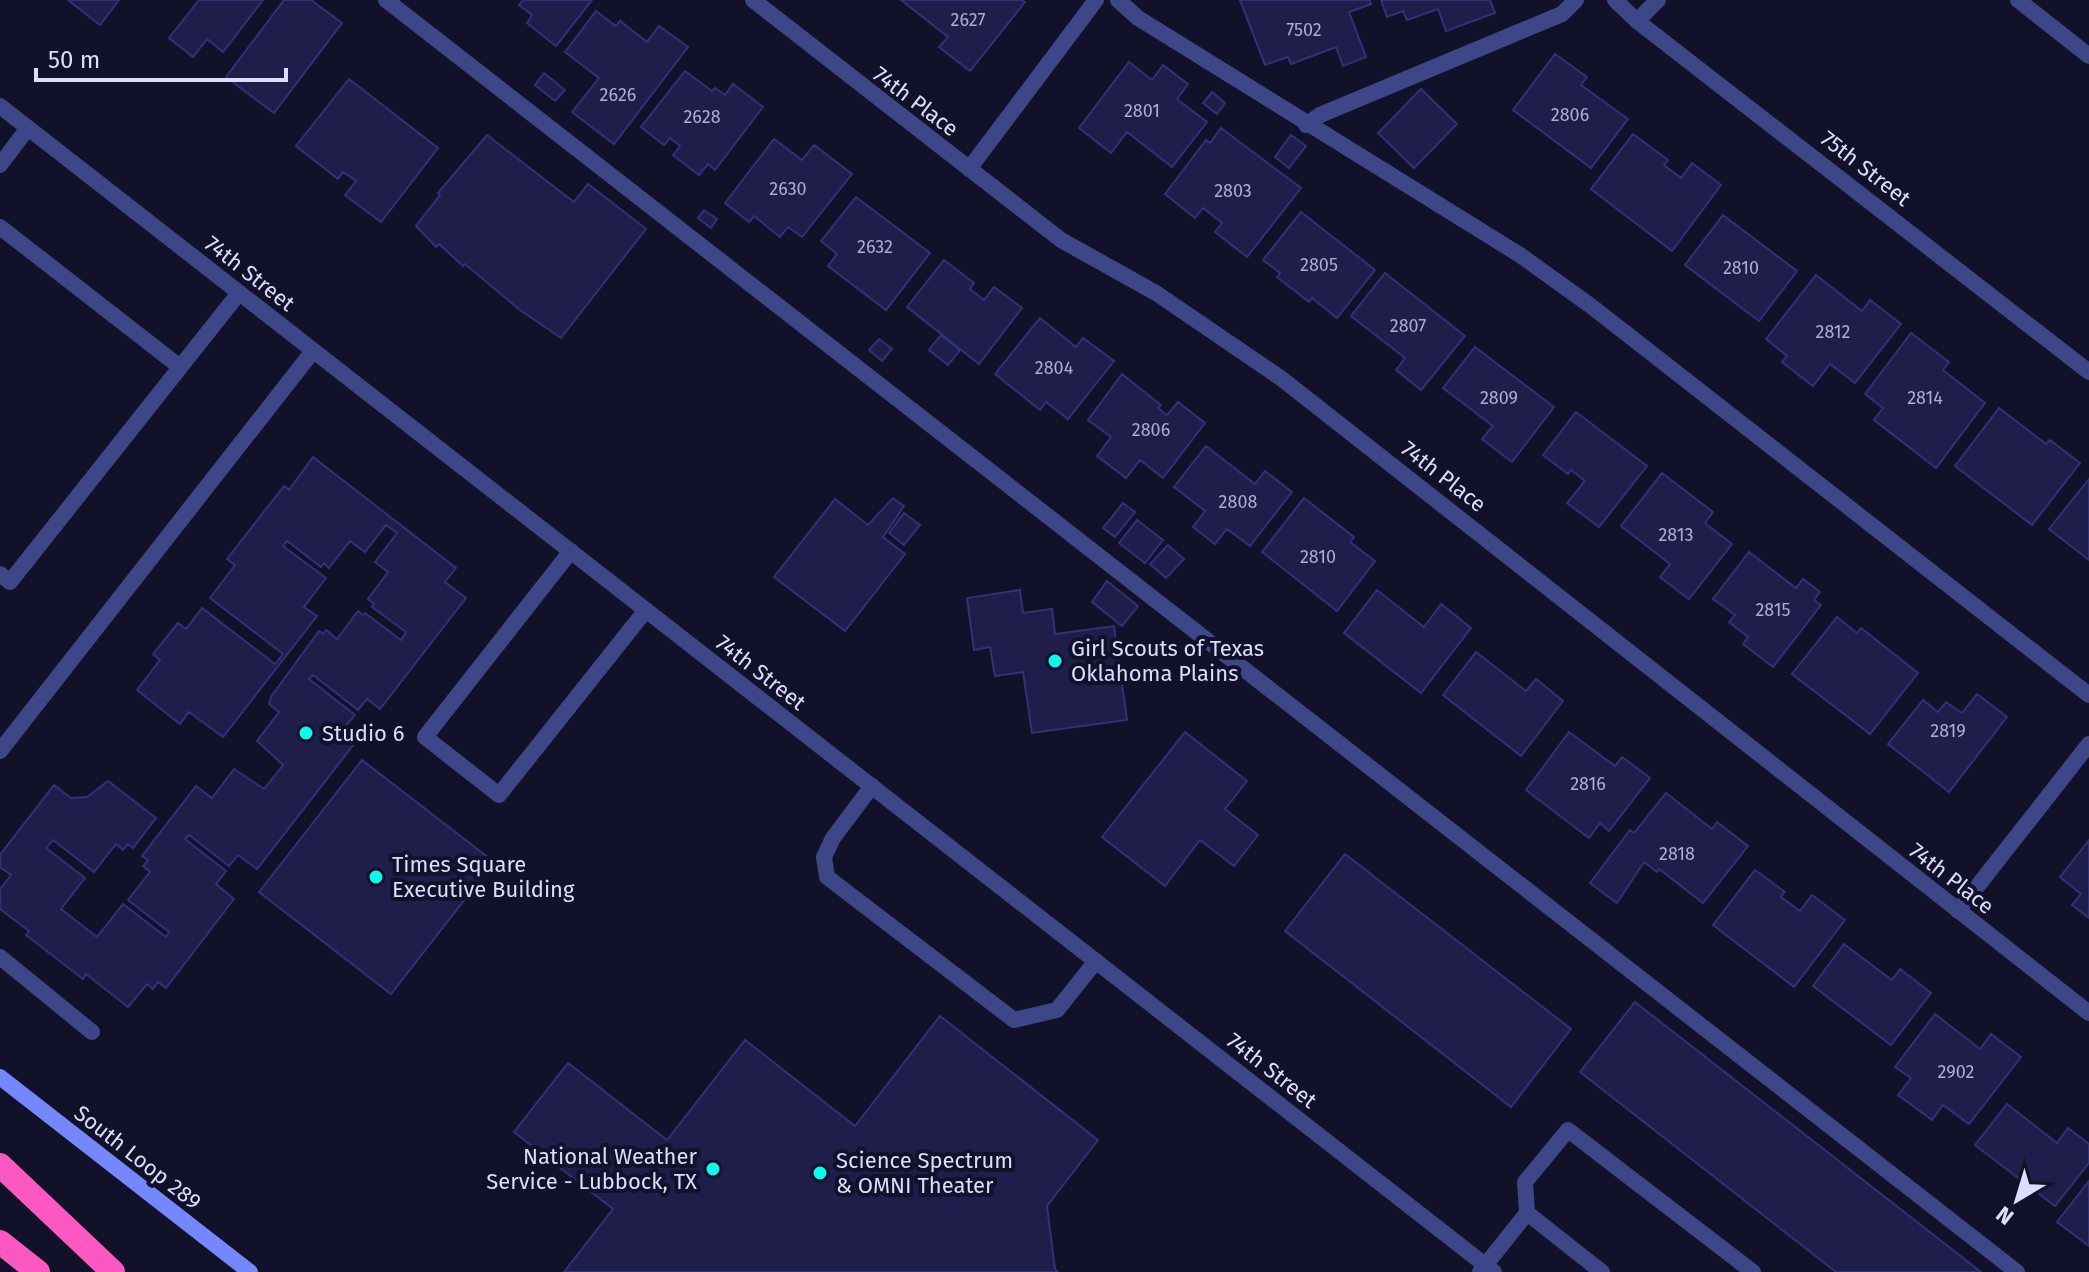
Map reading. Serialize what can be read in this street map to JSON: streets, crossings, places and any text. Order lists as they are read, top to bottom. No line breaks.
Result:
{"streets":{"main road":["South Loop 289"],"street":["74th Place","75th Street","74th Street"]},"places":["Girl Scouts of Texas Oklahoma Plains","Studio 6","Times Square Executive Building","National Weather Service - Lubbock, TX","Science Spectrum & OMNI Theater"],"house_numbers":["2627","7502","2626","2801","2806","2628","2630","2803","2632","2805","2810","2807","2812","2804","2809","2814","2806","2808","2813","2810","2815","2819","2816","2818","2902"],"scale_bar":"50 m","north":"bottom left"}
